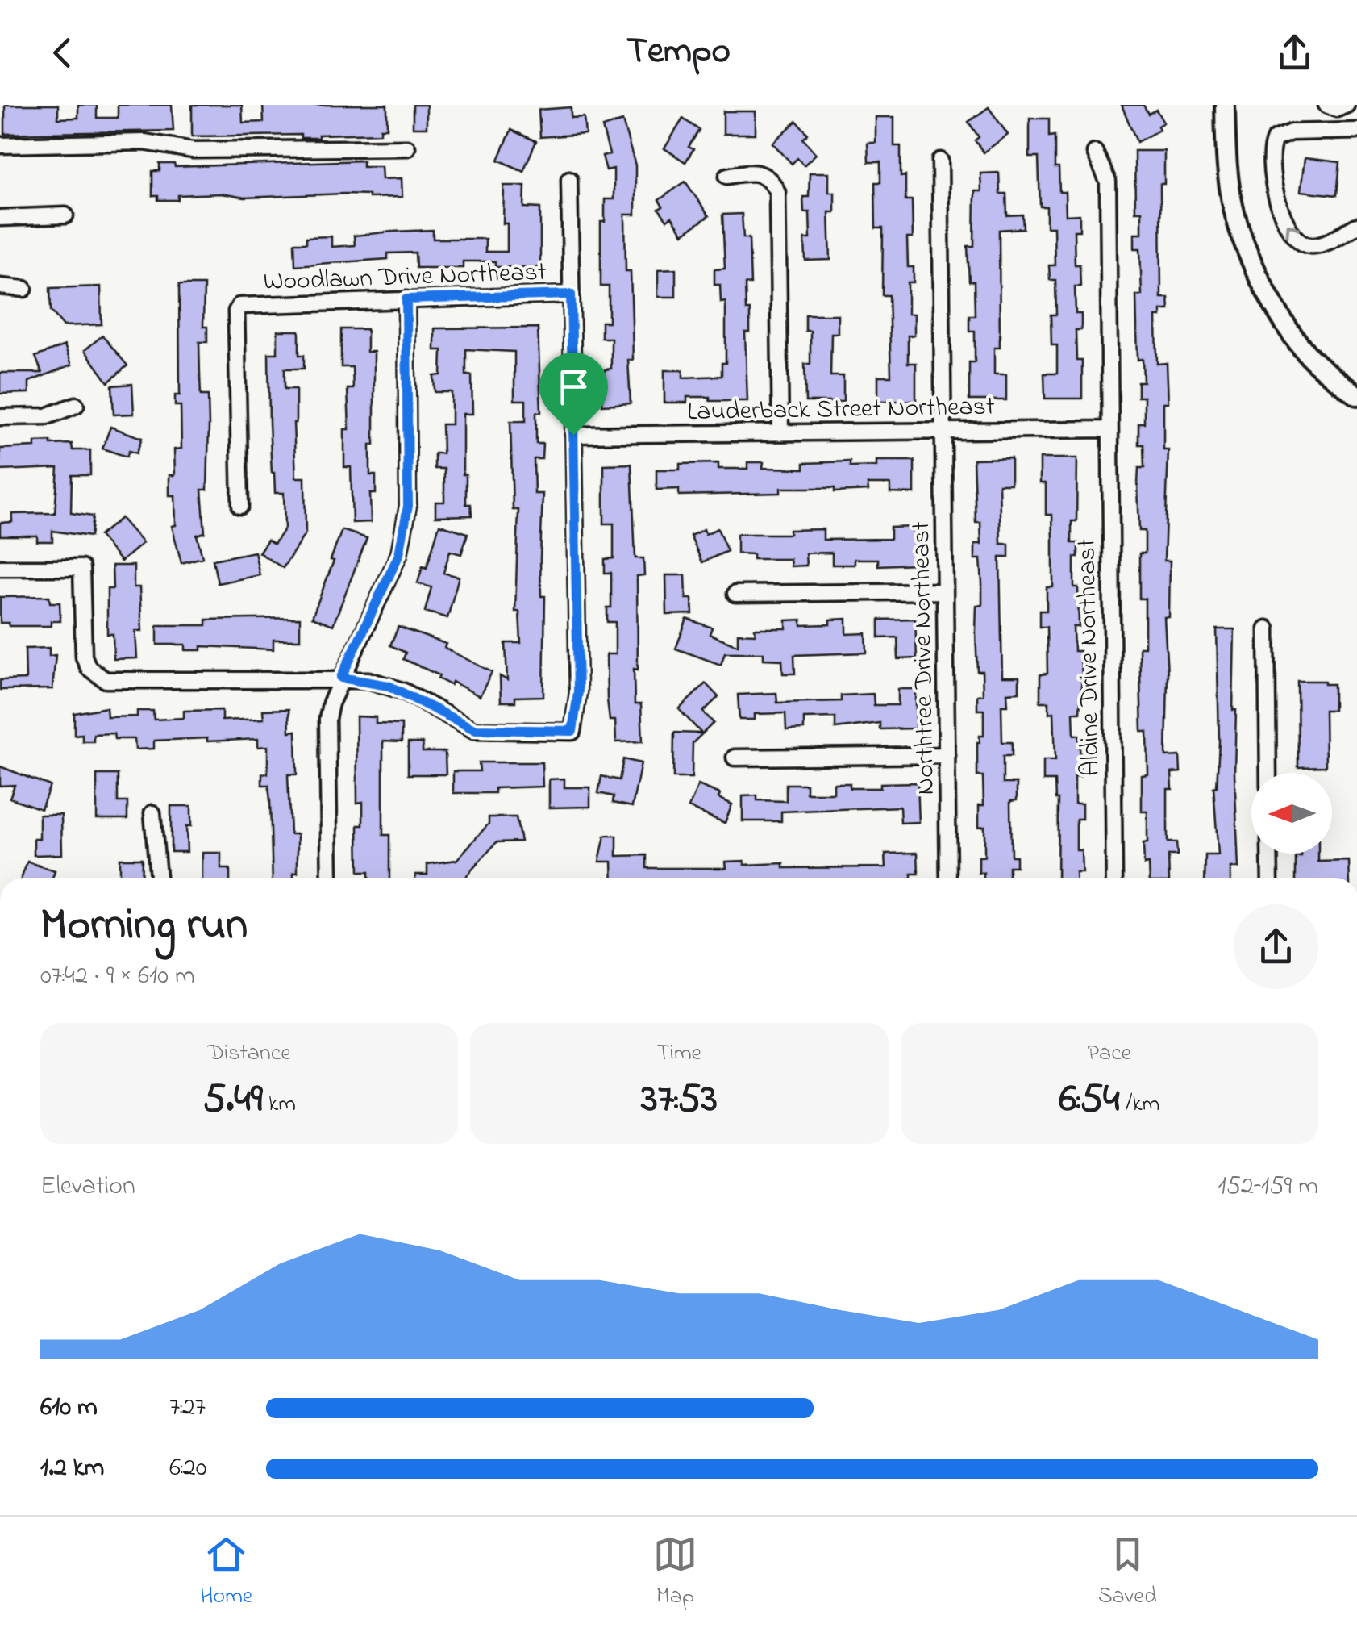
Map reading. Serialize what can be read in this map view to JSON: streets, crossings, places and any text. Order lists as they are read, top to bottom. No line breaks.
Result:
{"streets":{"street":["Woodlawn Drive Northeast","Lauderback Street Northeast","Aldine Drive Northeast","Northtree Drive Northeast"]},"crossings":[["Lauderback Street Northeast","Aldine Drive Northeast"],["Lauderback Street Northeast","Northtree Drive Northeast"]],"north":"left","page":{"header":"Tempo","heading":["Morning run","07:42 · 9 × 610 m"],"stats":[["Distance","5.49 km"],["Time","37:53"],["Pace","6:54 /km"]],"chart":["Elevation","152–159 m"],"list":[{"name":"610 m","note":"7:27"},{"name":"1.2 km","note":"6:20"}],"tabs":["Home","Map","Saved"]}}
